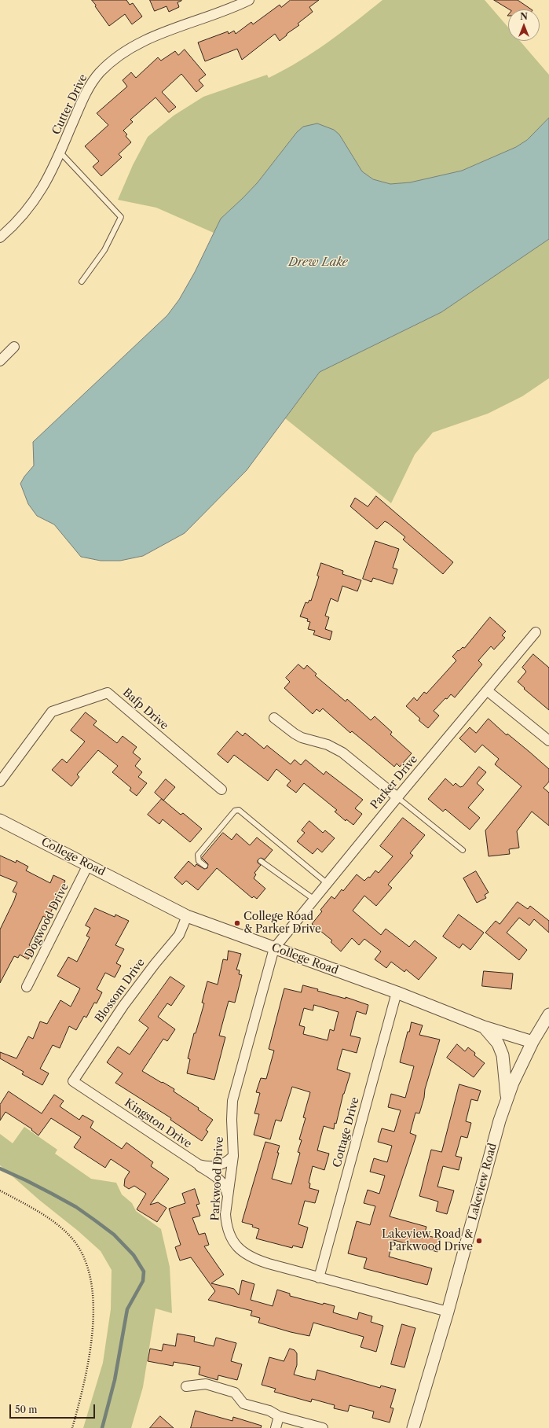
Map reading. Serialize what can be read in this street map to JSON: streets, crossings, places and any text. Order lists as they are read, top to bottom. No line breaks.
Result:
{"streets":{"street":["Cutter Drive","Bafp Drive","Parker Drive","College Road","Dogwood Drive","Blossom Drive","Kingston Drive","Cottage Drive","Parkwood Drive","Lakeview Road"]},"crossings":[["Parker Drive","College Road"],["Parker Drive","Parkwood Drive"],["College Road","Dogwood Drive"],["College Road","Blossom Drive"],["College Road","Cottage Drive"],["College Road","Parkwood Drive"],["College Road","Lakeview Road"],["Blossom Drive","Kingston Drive"],["Kingston Drive","Parkwood Drive"],["Cottage Drive","Parkwood Drive"],["Parkwood Drive","Lakeview Road"]],"water":["Drew Lake"],"places":["College Road & Parker Drive","Lakeview Road & Parkwood Drive"],"scale_bar":"50 m","north":"top"}
